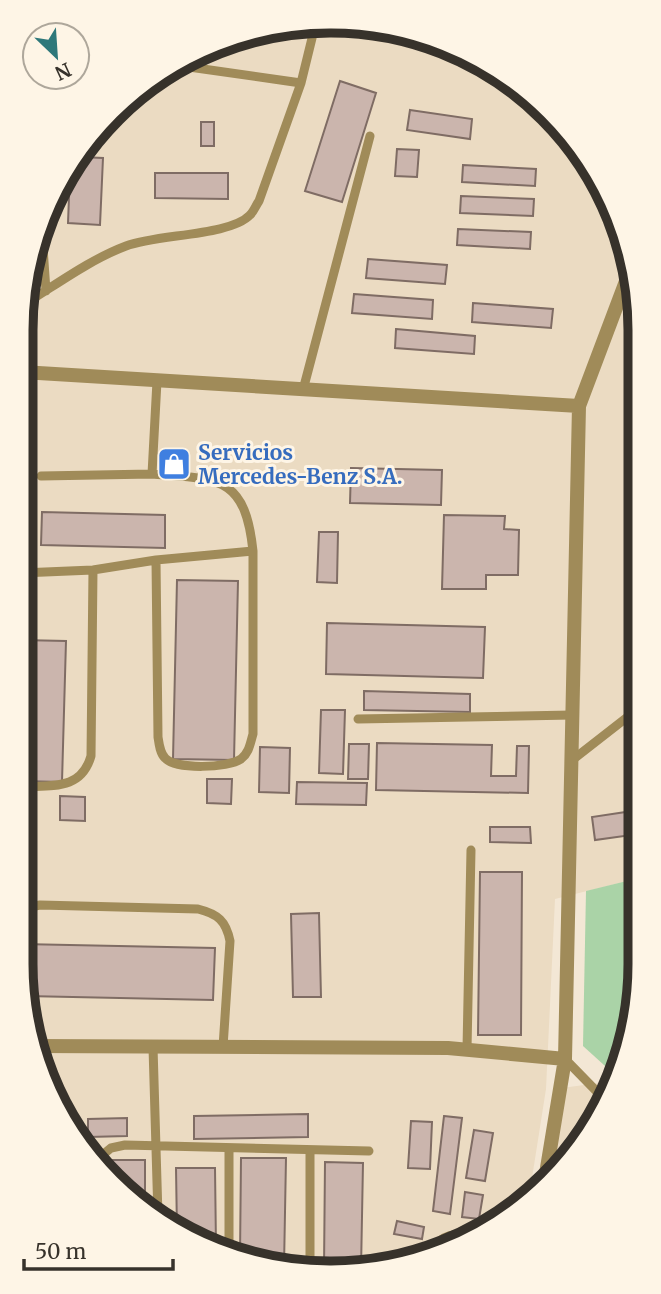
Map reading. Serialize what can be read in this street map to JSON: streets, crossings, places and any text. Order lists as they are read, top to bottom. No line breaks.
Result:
{"places":{"shop":["Servicios Mercedes-Benz S.A."]},"scale_bar":"50 m","north":"bottom right"}
